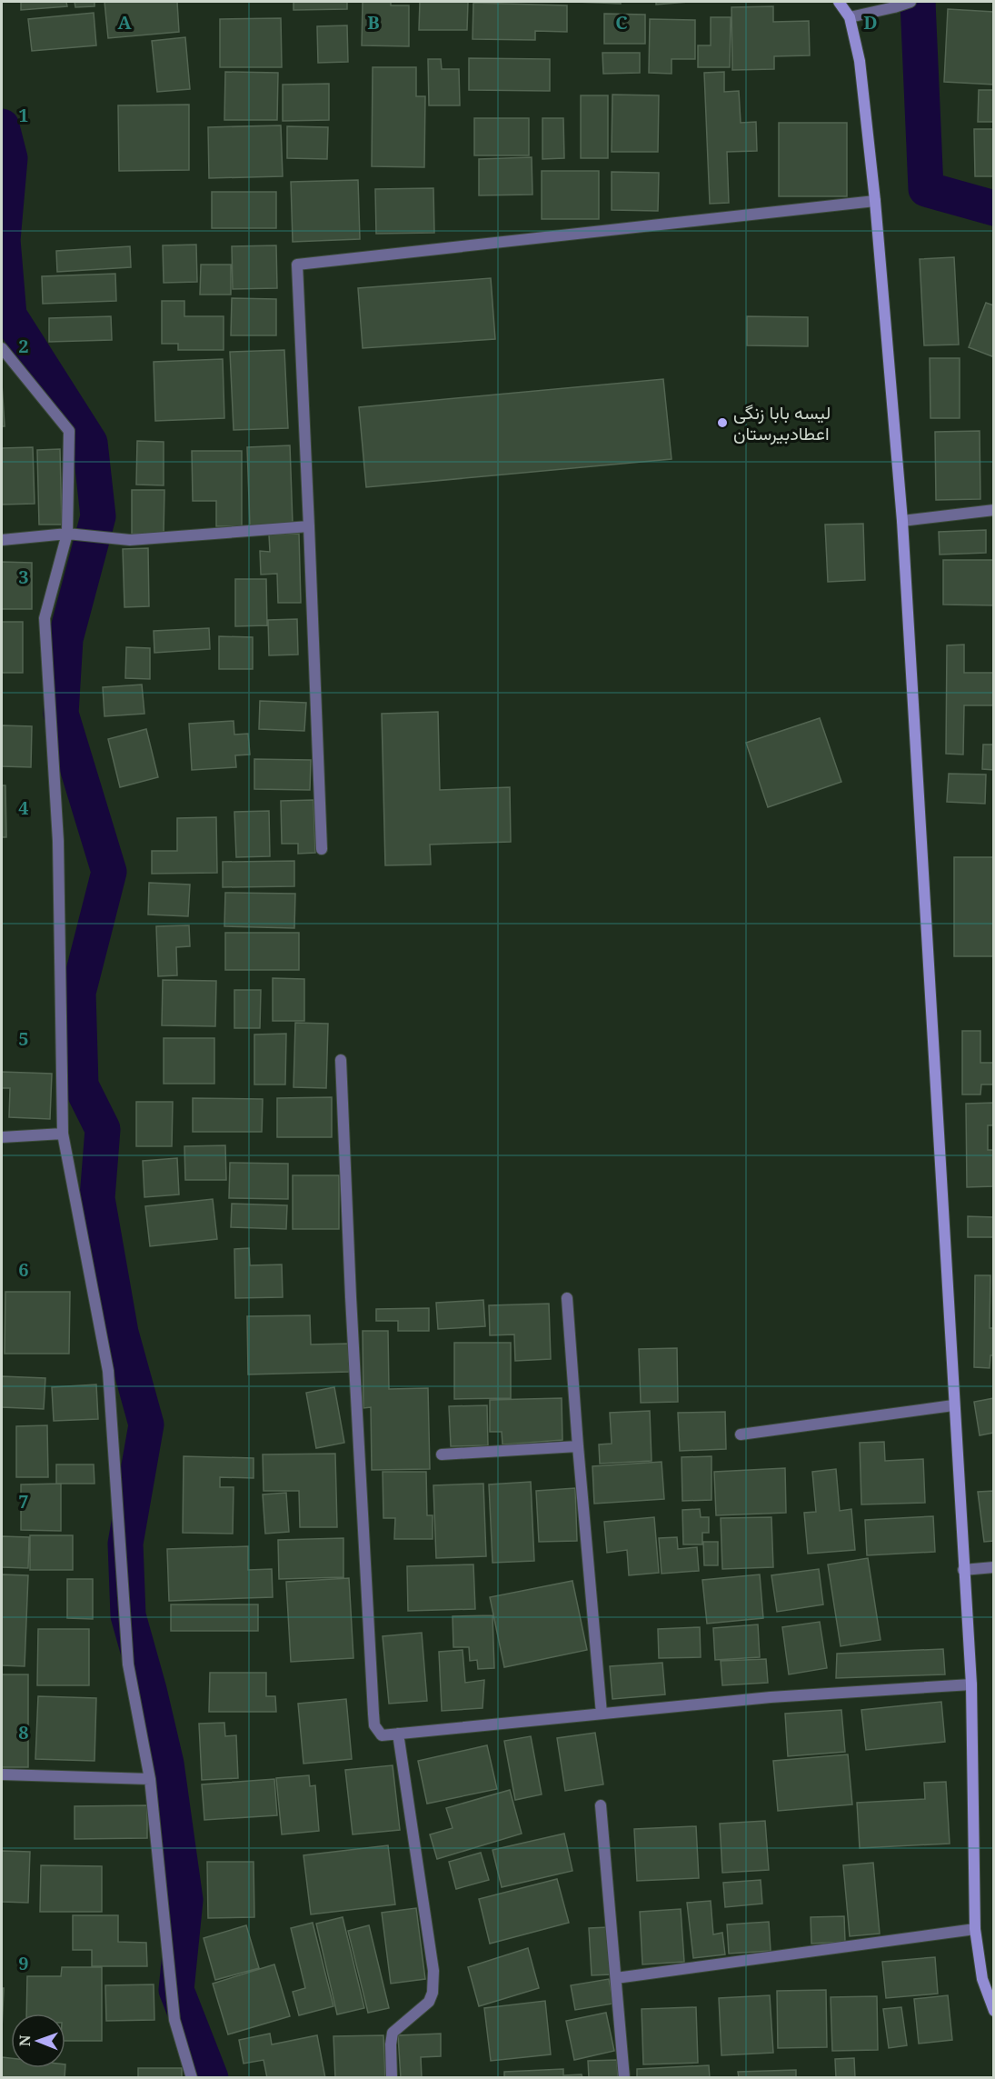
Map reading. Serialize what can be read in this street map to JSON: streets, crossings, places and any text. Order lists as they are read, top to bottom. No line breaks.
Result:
{"places":["لیسه بابا زنگی اعطادبیرستان"],"north":"left","grid":{"columns":["A","B","C","D"],"rows":["1","2","3","4","5","6","7","8","9"]}}
